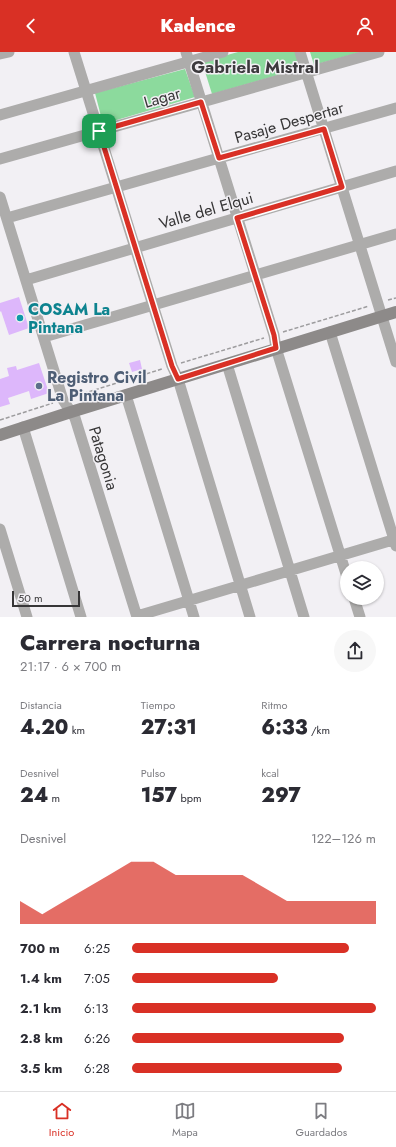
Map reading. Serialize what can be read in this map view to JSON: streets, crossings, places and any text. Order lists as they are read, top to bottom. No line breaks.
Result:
{"streets":{"street":["Lagar","Pasaje Despertar","Valle del Elqui","Patagonia"]},"crossings":[["Pasaje Despertar","Patagonia"],["Valle del Elqui","Patagonia"]],"districts":["Gabriela Mistral"],"places":["COSAM La Pintana","Registro Civil La Pintana"],"scale_bar":"50 m","page":{"header":"Kadence","scale":"50 m","heading":["Carrera nocturna","21:17 · 6 × 700 m"],"stats":[["Distancia","4.20 km"],["Tiempo","27:31"],["Ritmo","6:33 /km"],["Desnivel","24 m"],["Pulso","157 bpm"],["kcal","297"]],"chart":["Desnivel","122–126 m"],"list":[{"name":"700 m","note":"6:25"},{"name":"1.4 km","note":"7:05"},{"name":"2.1 km","note":"6:13"},{"name":"2.8 km","note":"6:26"},{"name":"3.5 km","note":"6:28"}],"tabs":["Inicio","Mapa","Guardados"]}}
